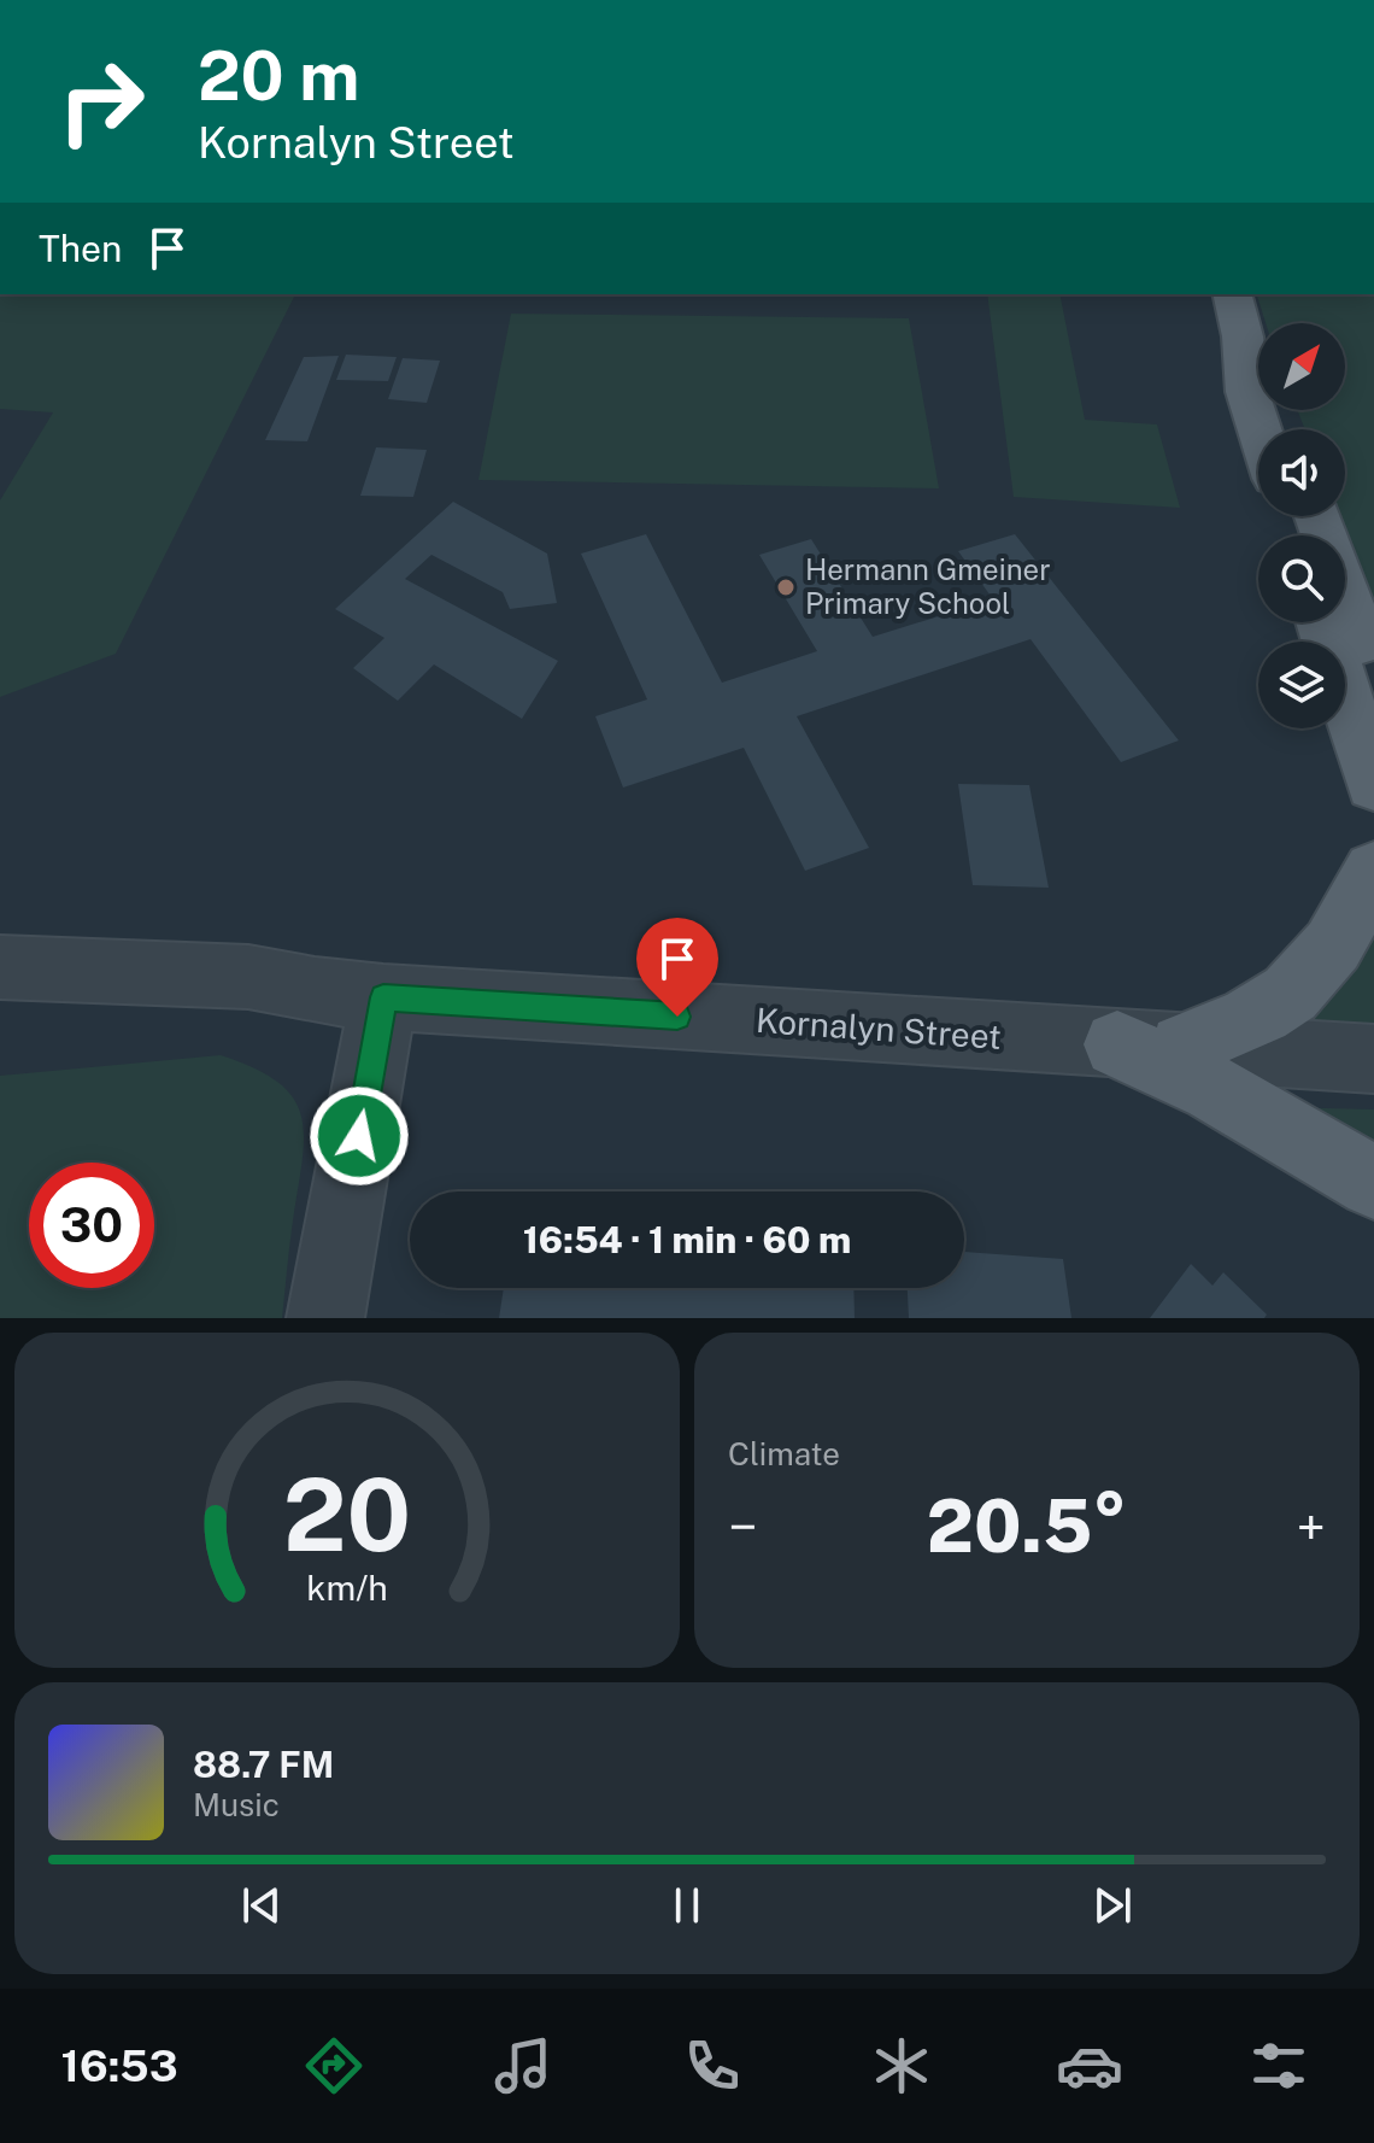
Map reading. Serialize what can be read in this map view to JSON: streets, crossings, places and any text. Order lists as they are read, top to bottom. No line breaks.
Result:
{"streets":{"street":["Kornalyn Street"]},"places":["Hermann Gmeiner Primary School"],"north":"top right","page":{"turn":["20 m","Kornalyn Street"],"then":"Then","limit":"30","trip":"16:54 · 1 min · 60 m","tile":"Climate","heat":["−","20.5°","+"],"song":["88.7 FM","Music"],"tabs":"16:53","gauge":["20","km/h"]}}
